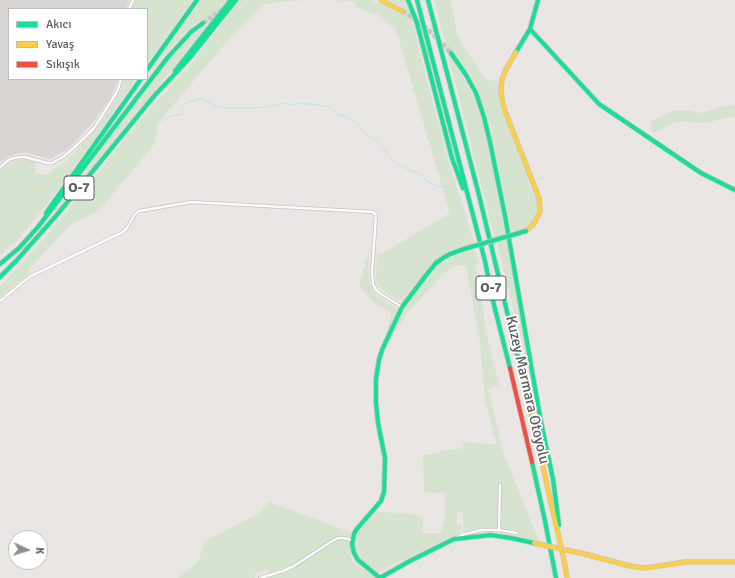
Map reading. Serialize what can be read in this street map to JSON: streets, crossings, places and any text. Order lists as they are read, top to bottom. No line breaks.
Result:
{"streets":{"main road":["O-7","Kuzey Marmara Otoyolu"]},"legend":["Akıcı","Yavaş","Sıkışık"],"north":"right"}
